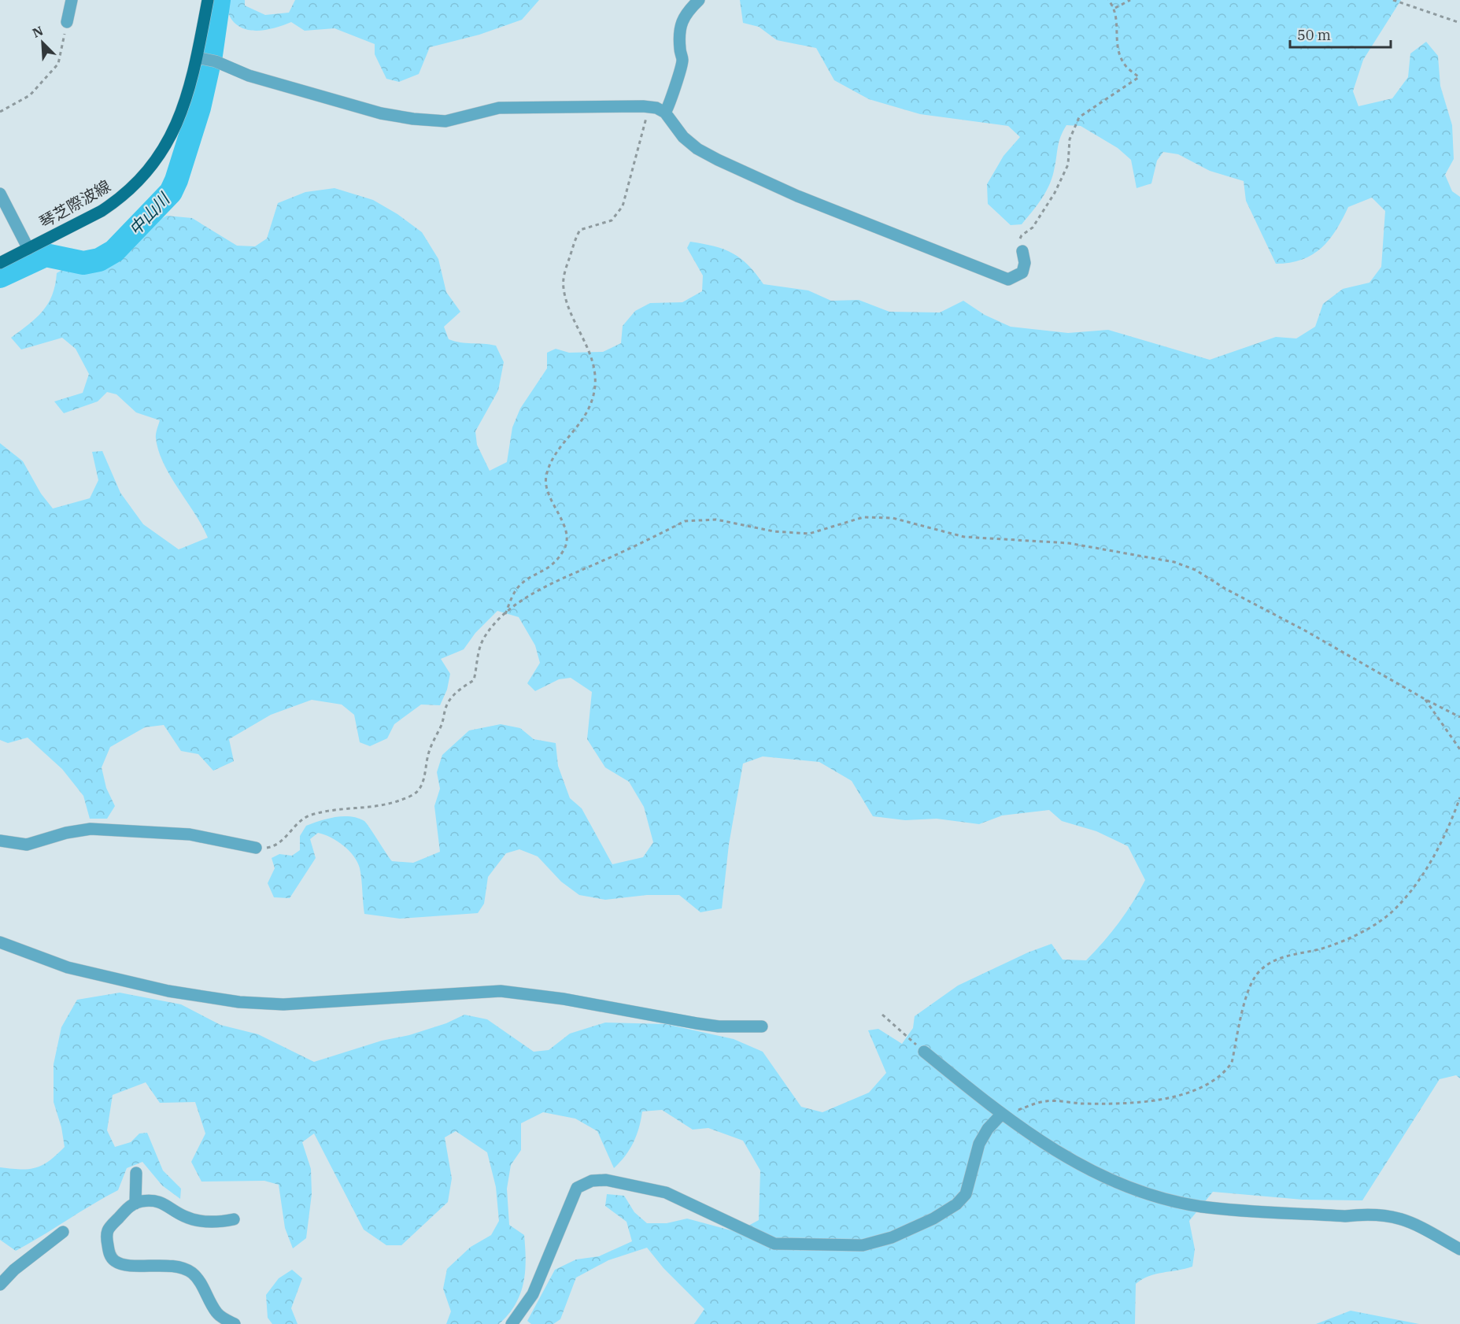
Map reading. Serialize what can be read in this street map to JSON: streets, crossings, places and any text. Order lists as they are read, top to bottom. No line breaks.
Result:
{"streets":{"main road":["琴芝際波線"]},"water":["中山川"],"scale_bar":"50 m","north":"top left"}
